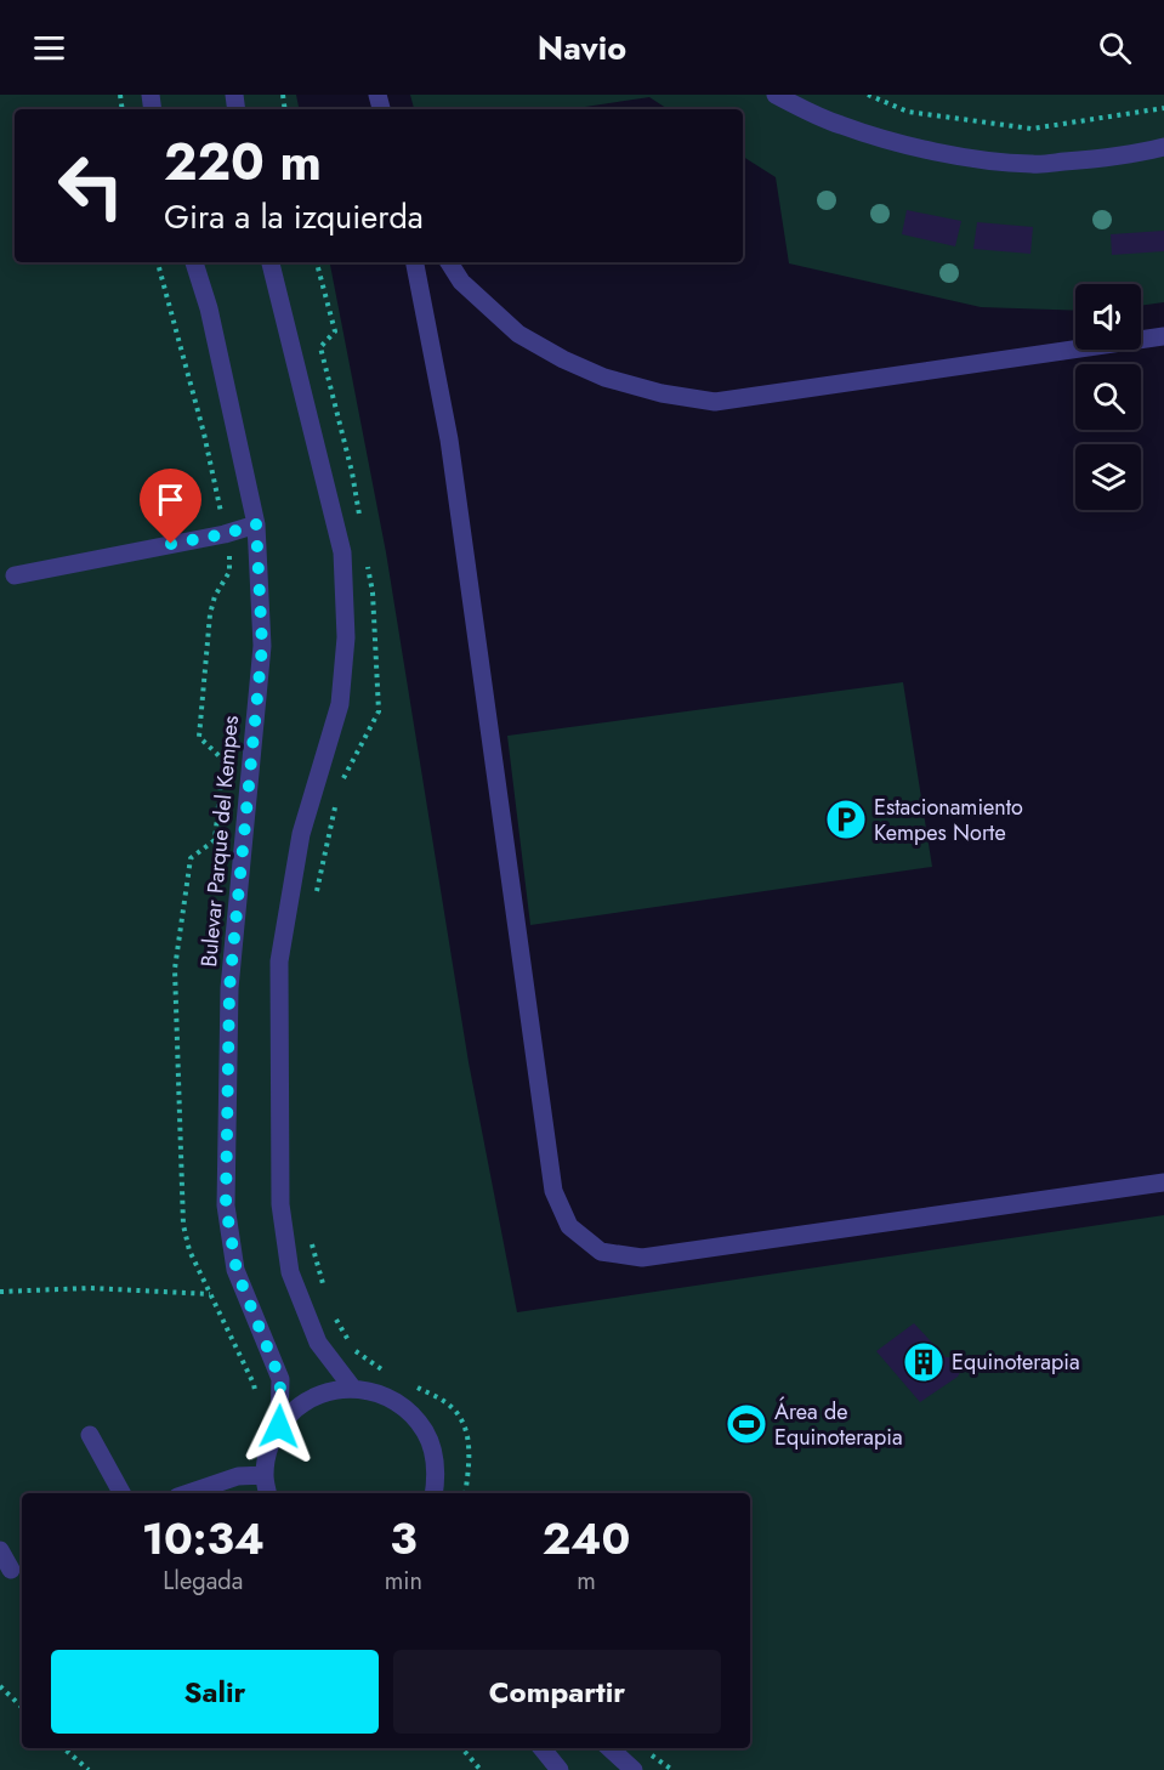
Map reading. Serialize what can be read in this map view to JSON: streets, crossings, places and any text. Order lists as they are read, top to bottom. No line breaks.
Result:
{"streets":{"street":["Bulevar Parque del Kempes"]},"places":{"parking":["Estacionamiento Kempes Norte"],"building":["Equinoterapia"],"sports":["Área de Equinoterapia"]},"page":{"header":"Navio","turn":["220 m","Gira a la izquierda"],"eta":["10:34","Llegada","3","min","240","m"],"buttons":["Salir","Compartir"]}}
